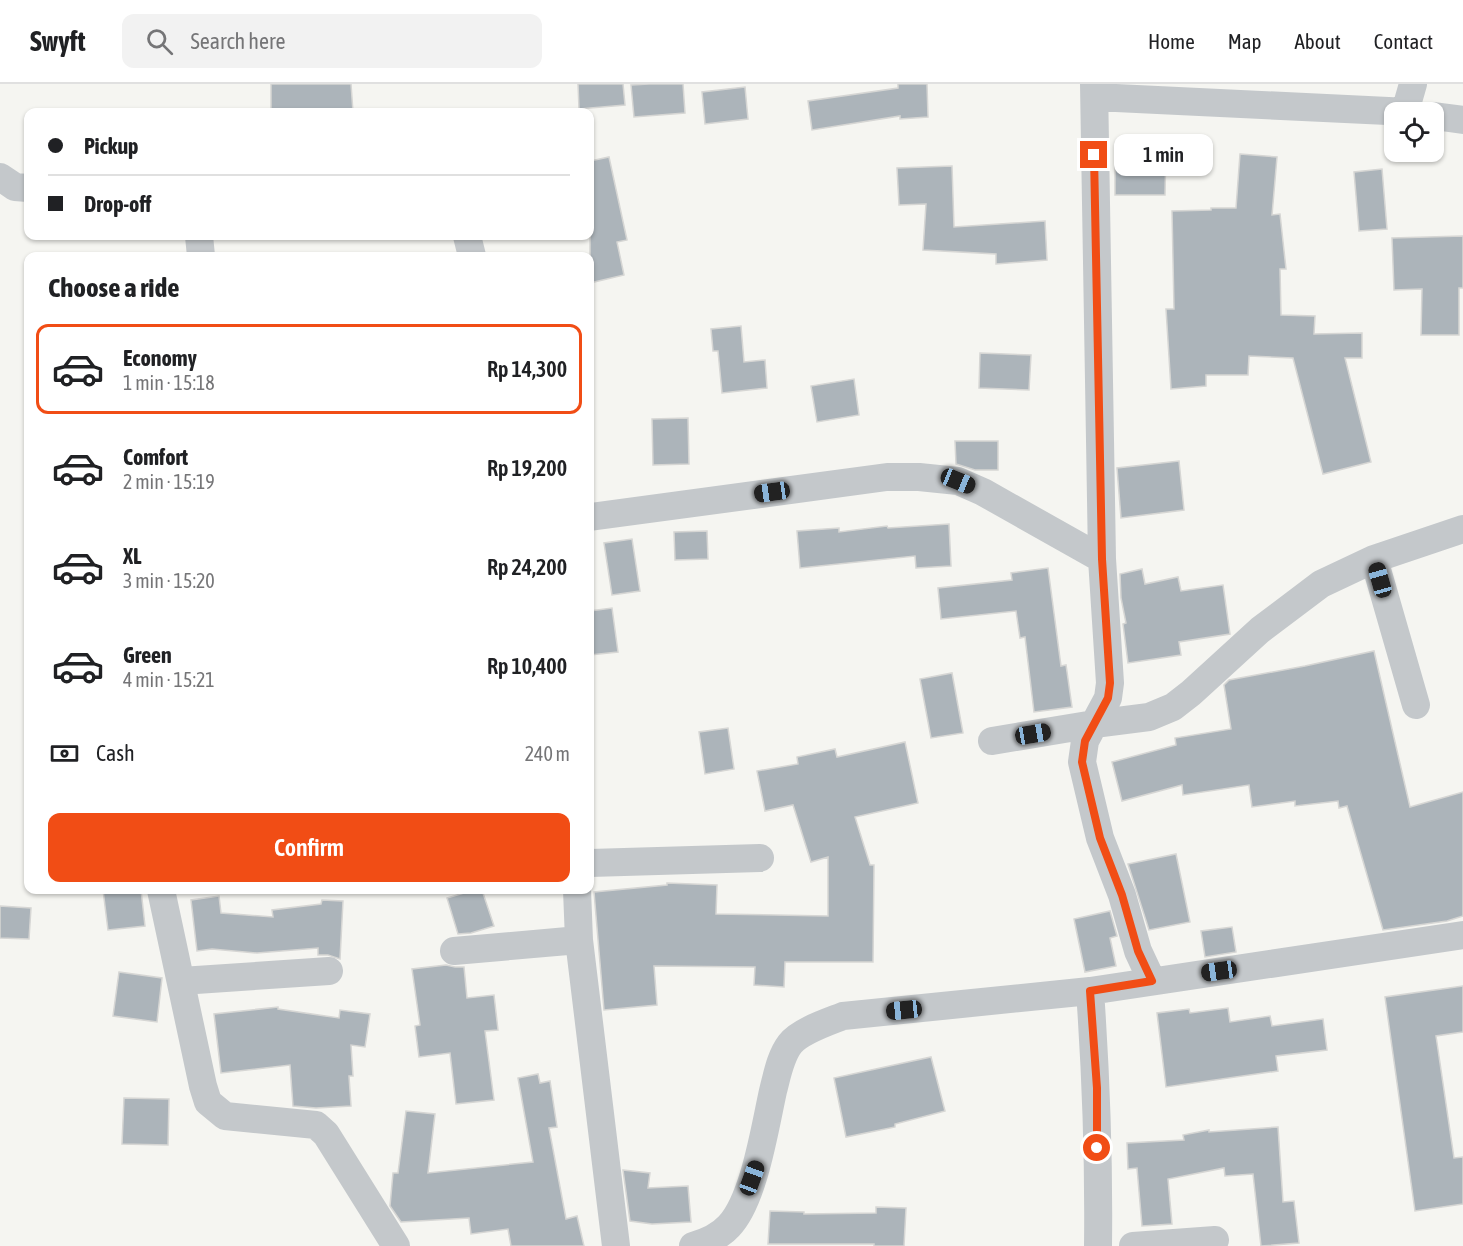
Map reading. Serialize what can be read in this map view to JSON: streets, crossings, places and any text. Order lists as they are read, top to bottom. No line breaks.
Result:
{"page":{"header":"Swyft","search":"Search here","nav":["Home","Map","About","Contact"],"banner":["Pickup","Drop-off"],"bubble":"1 min","heading":"Choose a ride","list":[{"name":"Economy","note":"1 min · 15:18","value":"Rp 14,300"},{"name":"Comfort","note":"2 min · 15:19","value":"Rp 19,200"},{"name":"XL","note":"3 min · 15:20","value":"Rp 24,200"},{"name":"Green","note":"4 min · 15:21","value":"Rp 10,400"}],"pay":["Cash","240 m"],"buttons":"Confirm"}}
